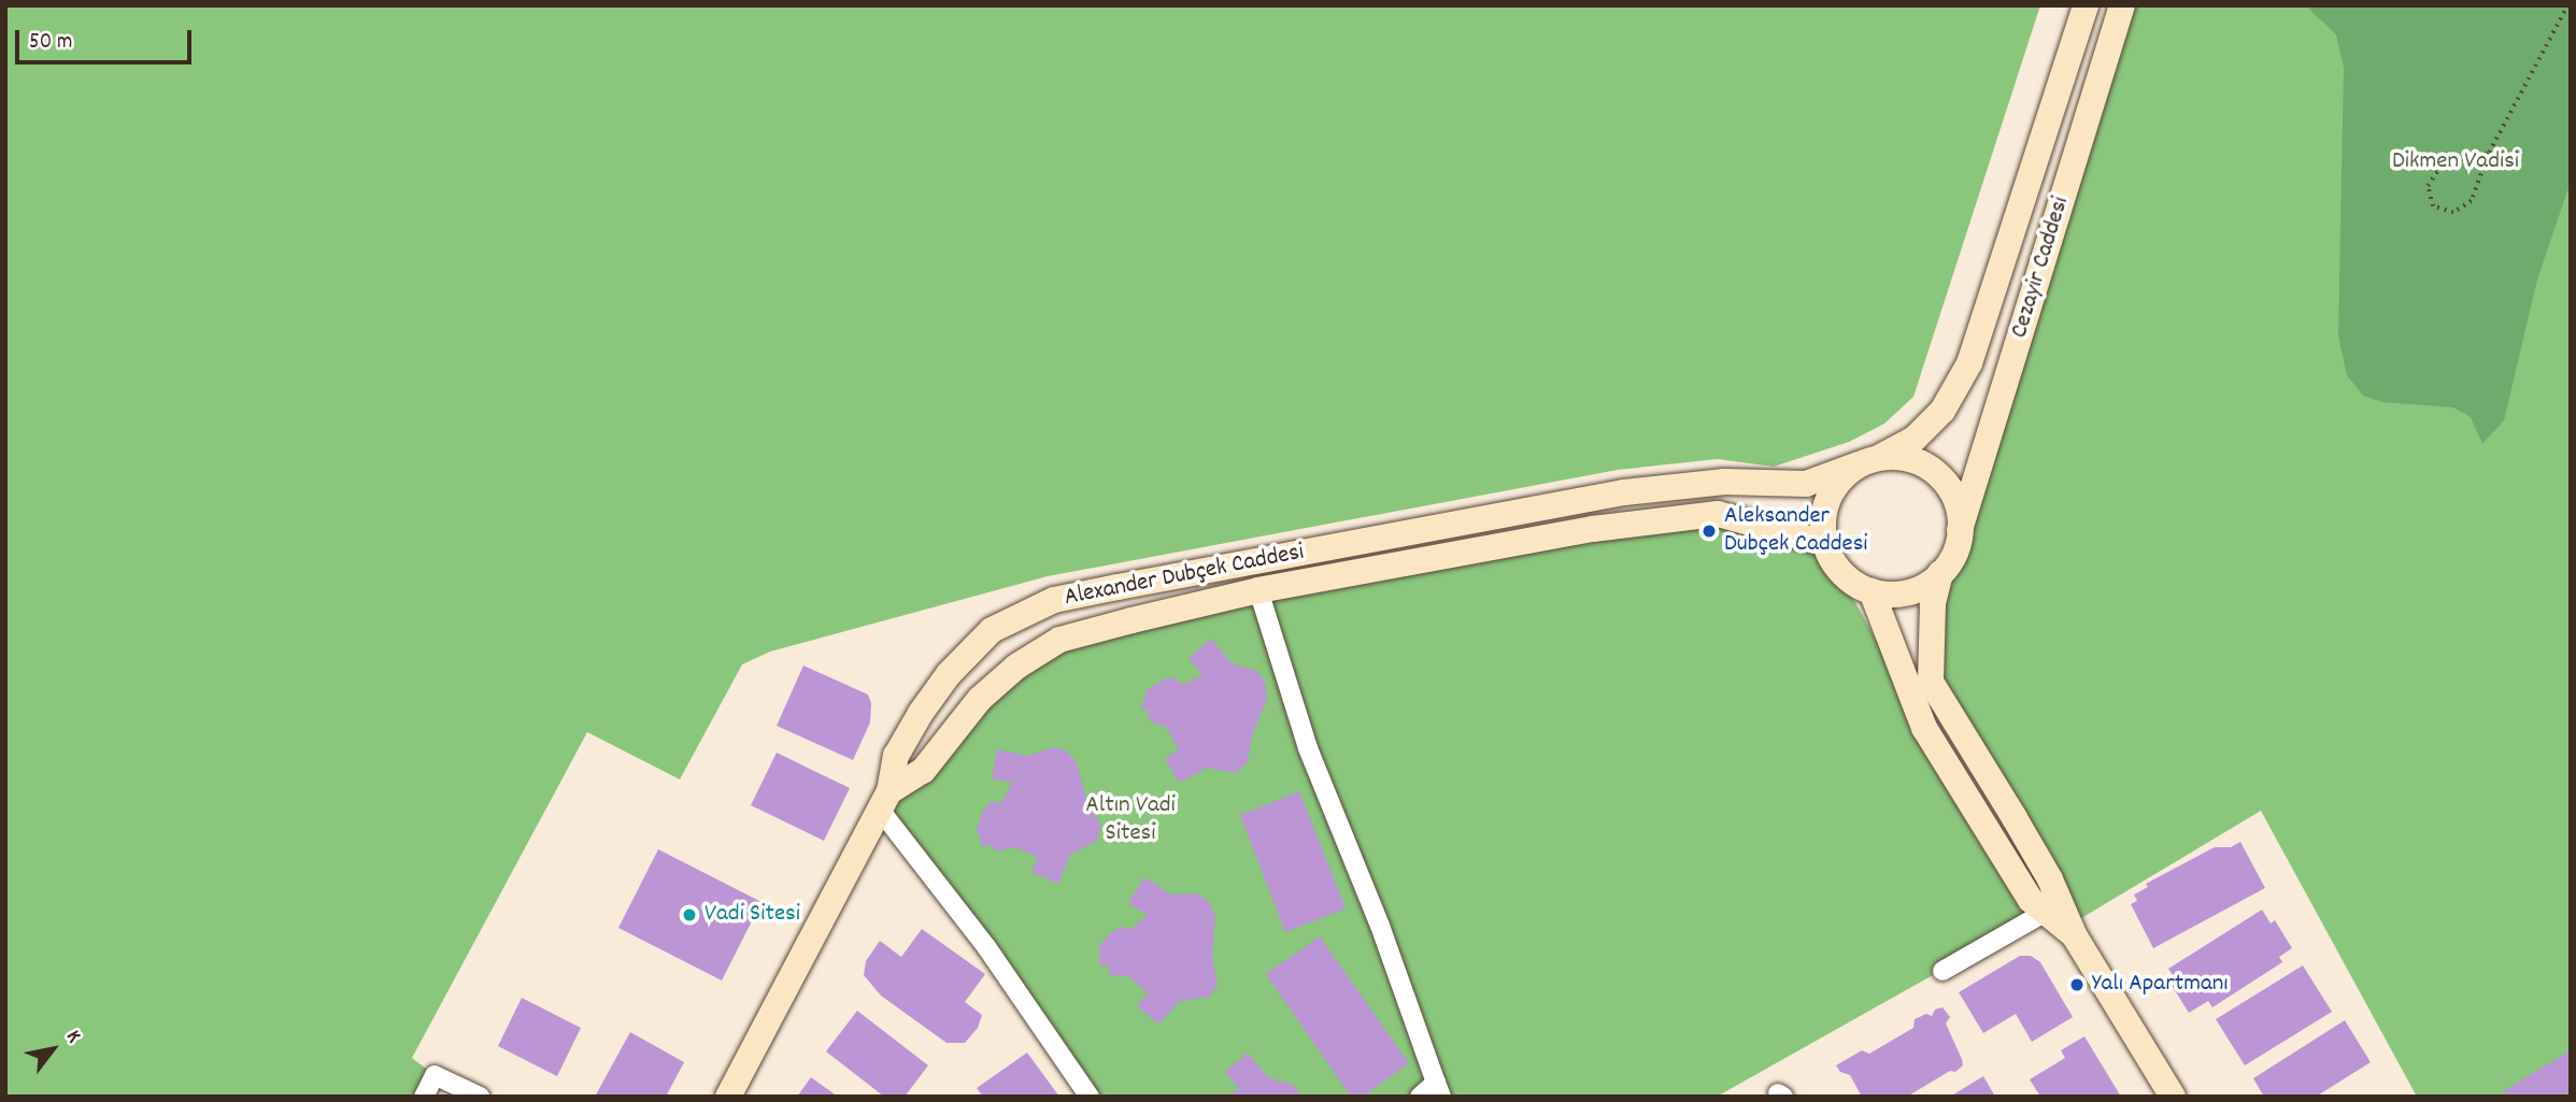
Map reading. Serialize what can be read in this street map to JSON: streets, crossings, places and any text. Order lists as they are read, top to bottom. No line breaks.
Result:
{"streets":{"main road":["Cezayir Caddesi","Alexander Dubçek Caddesi"]},"crossings":[["Cezayir Caddesi","Alexander Dubçek Caddesi"]],"parks":["Dikmen Vadisi","Altın Vadi Sitesi"],"places":["Aleksander Dubçek Caddesi","Vadi Sitesi","Yalı Apartmanı"],"scale_bar":"50 m","north":"top right"}
